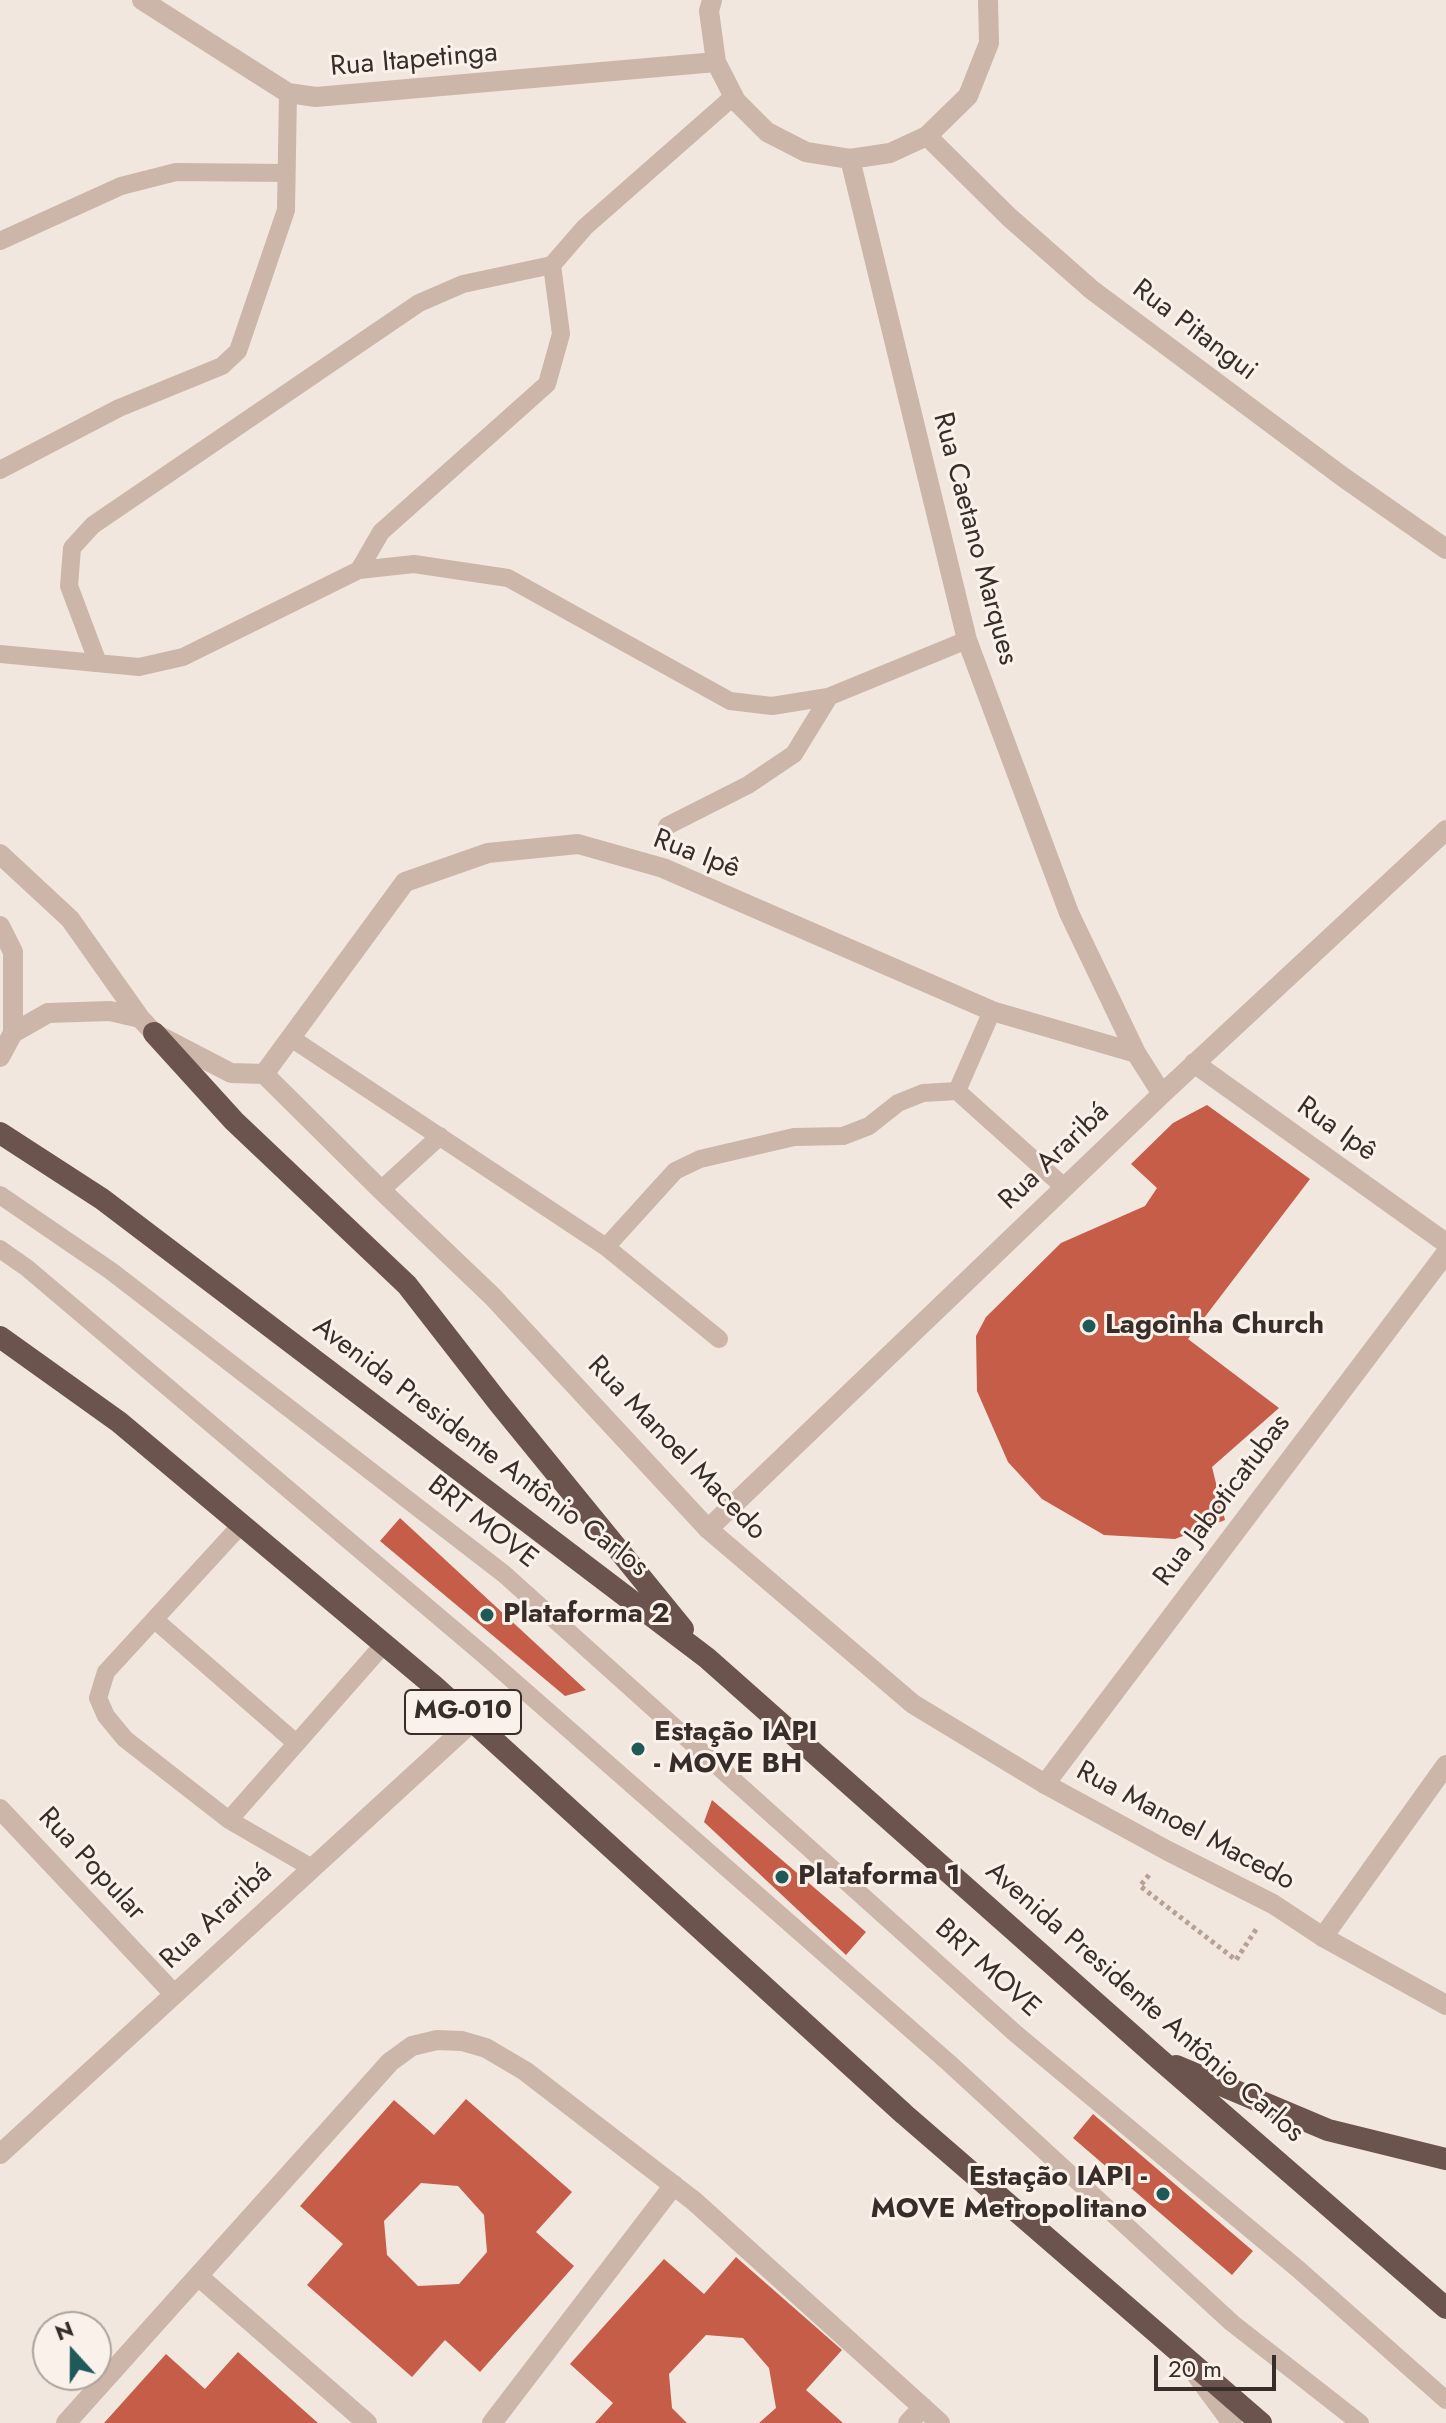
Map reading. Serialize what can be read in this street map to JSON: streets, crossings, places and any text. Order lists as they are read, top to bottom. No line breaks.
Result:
{"streets":{"highway":["Avenida Presidente Antônio Carlos","MG-010"],"street":["Rua Itapetinga","Rua Pitangui","Rua Caetano Marques","Rua Ipê","Rua Araribá","Rua Manoel Macedo","Rua Jaboticatubas","Rua Popular"],"lane":["BRT MOVE"]},"crossings":[["Rua Caetano Marques","Rua Ipê"],["Rua Ipê","Rua Araribá"],["Rua Ipê","Rua Manoel Macedo"],["Rua Araribá","Rua Manoel Macedo"],["Rua Araribá","MG-010"],["Rua Araribá","Rua Popular"],["Rua Manoel Macedo","Rua Jaboticatubas"]],"places":["Lagoinha Church","Plataforma 2","Estação IAPI - MOVE BH","Plataforma 1","Estação IAPI - MOVE Metropolitano"],"scale_bar":"20 m","north":"top"}
